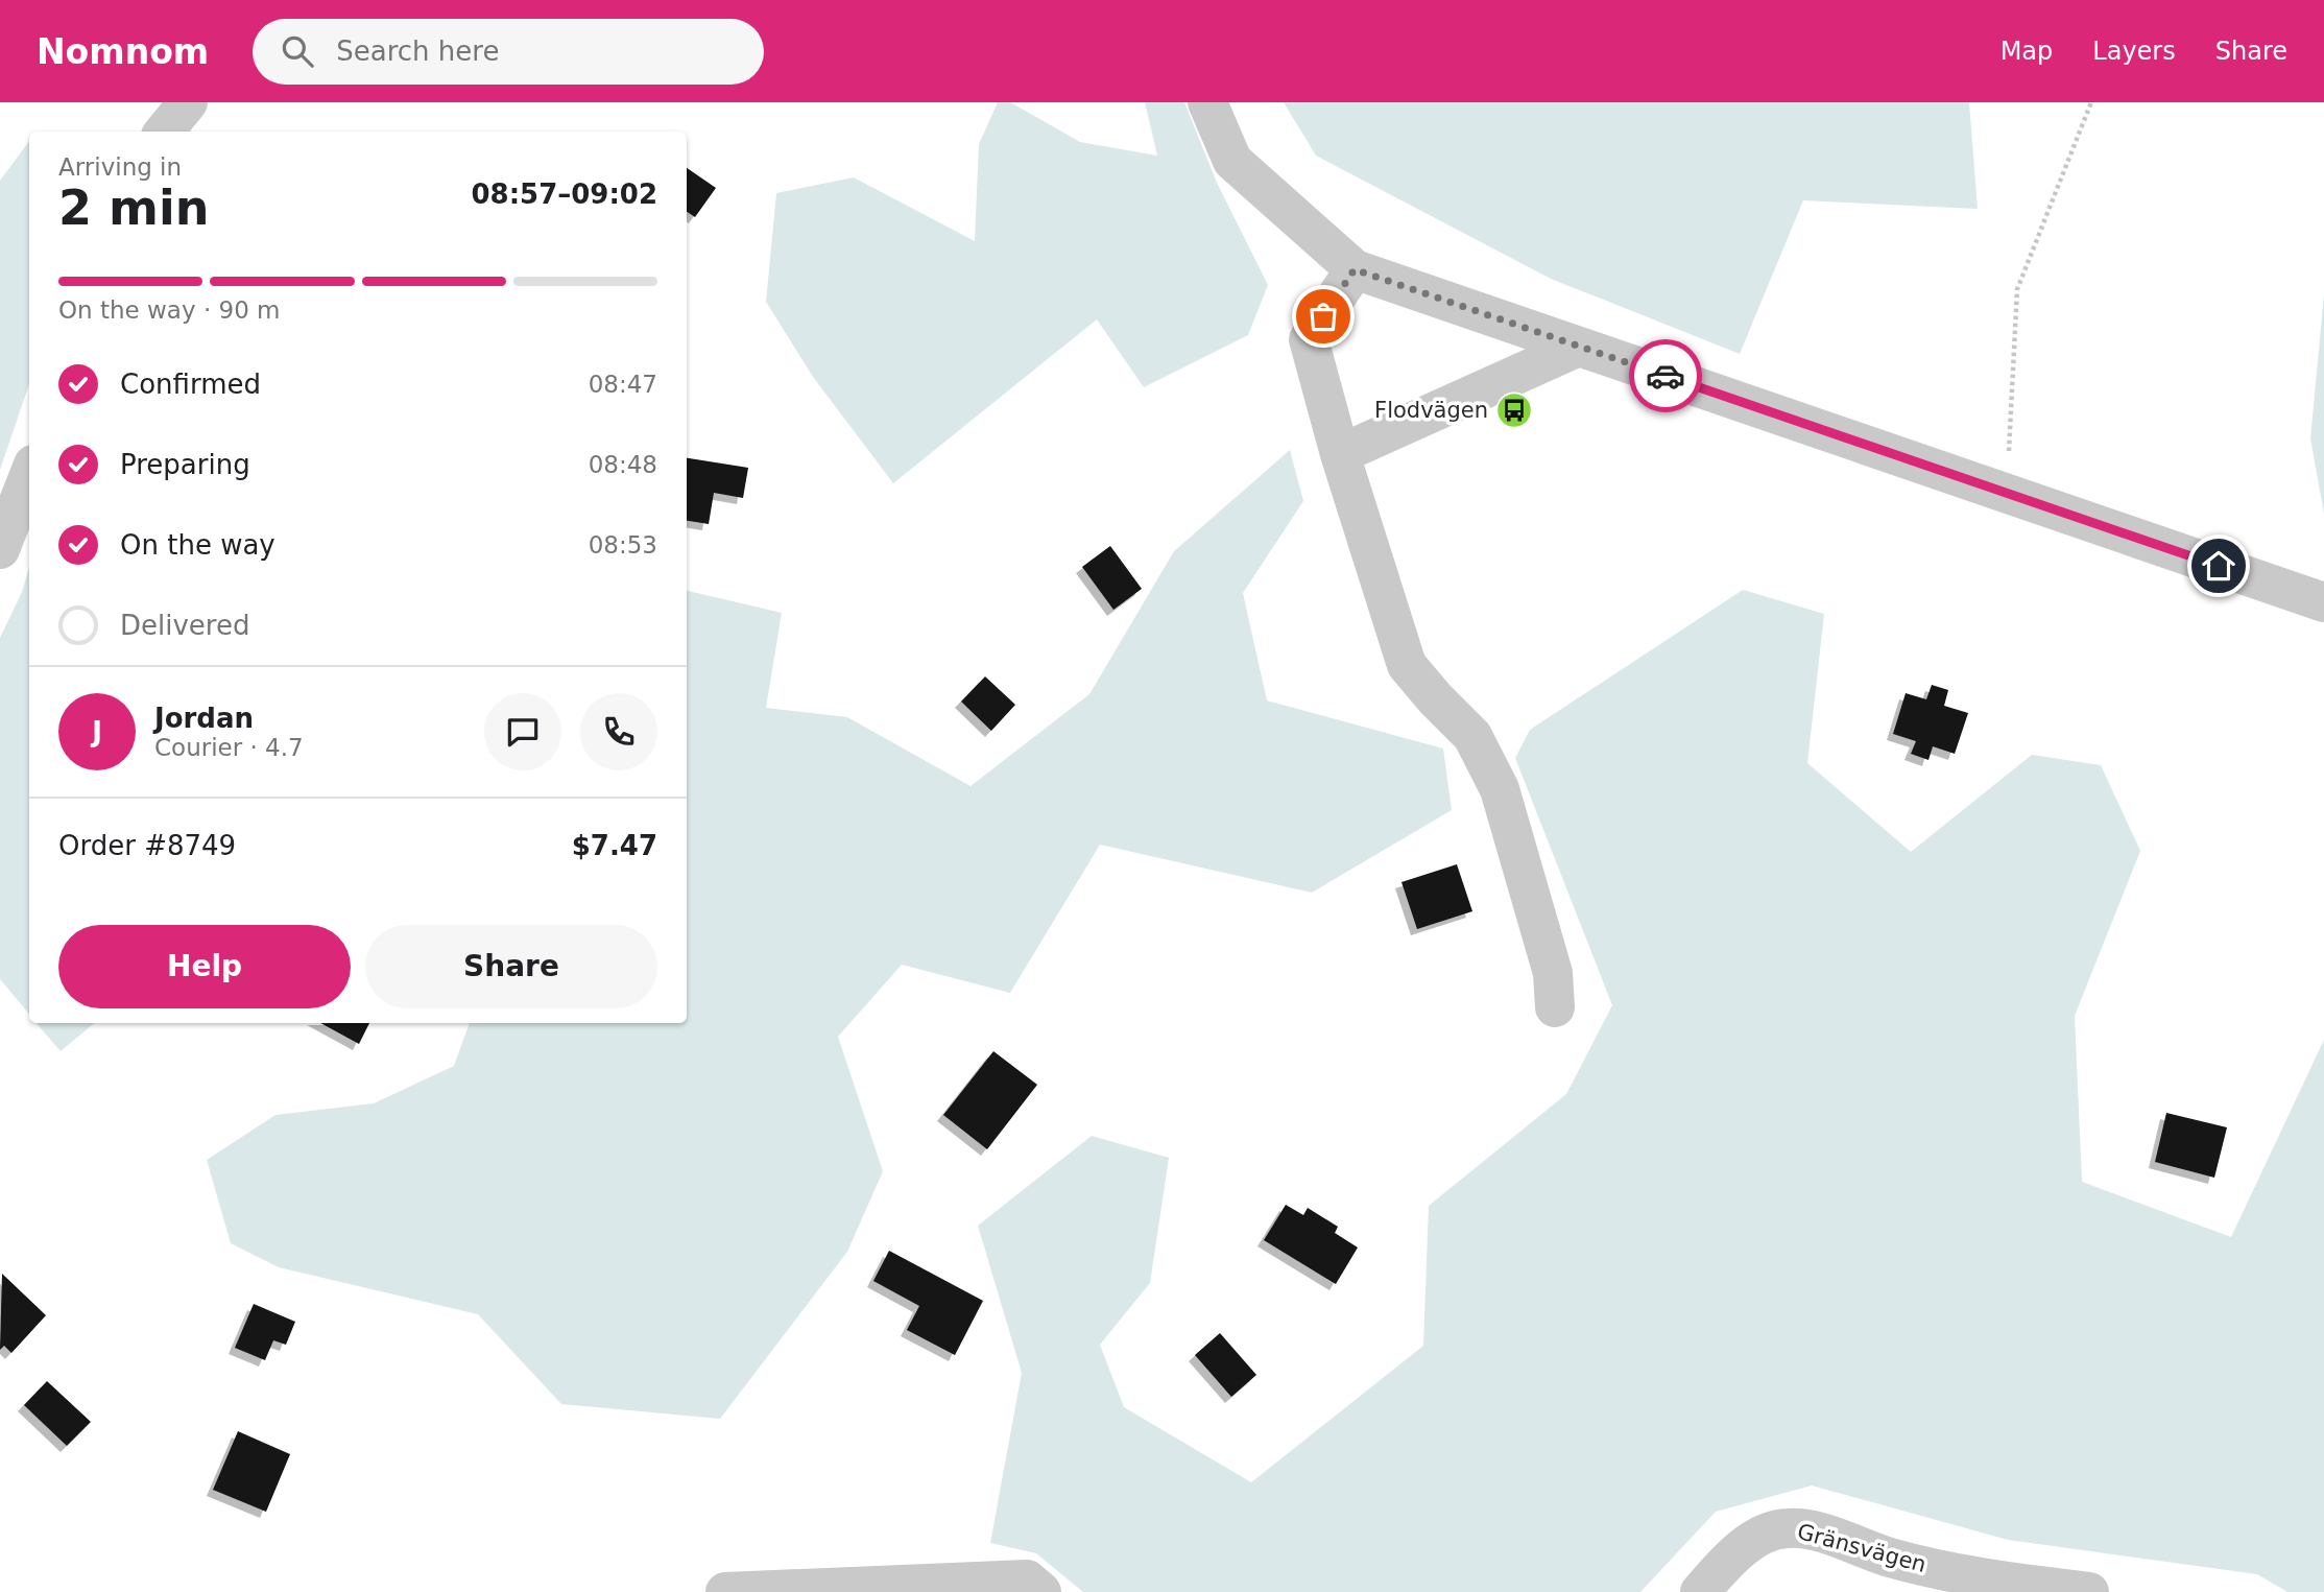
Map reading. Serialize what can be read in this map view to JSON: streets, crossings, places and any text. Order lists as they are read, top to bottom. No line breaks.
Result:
{"streets":{"street":["Gränsvägen"]},"places":{"bus stop":["Flodvägen"]},"page":{"header":"Nomnom","search":"Search here","nav":["Map","Layers","Share"],"heading":["2 min","Arriving in","08:57–09:02"],"panel":["Jordan","Courier · 4.7","Order #8749","$7.47"],"bar":"On the way · 90 m","list":[["Confirmed","08:47"],["Preparing","08:48"],["On the way","08:53"],"Delivered"],"round":"J","buttons":["Help","Share"]}}
